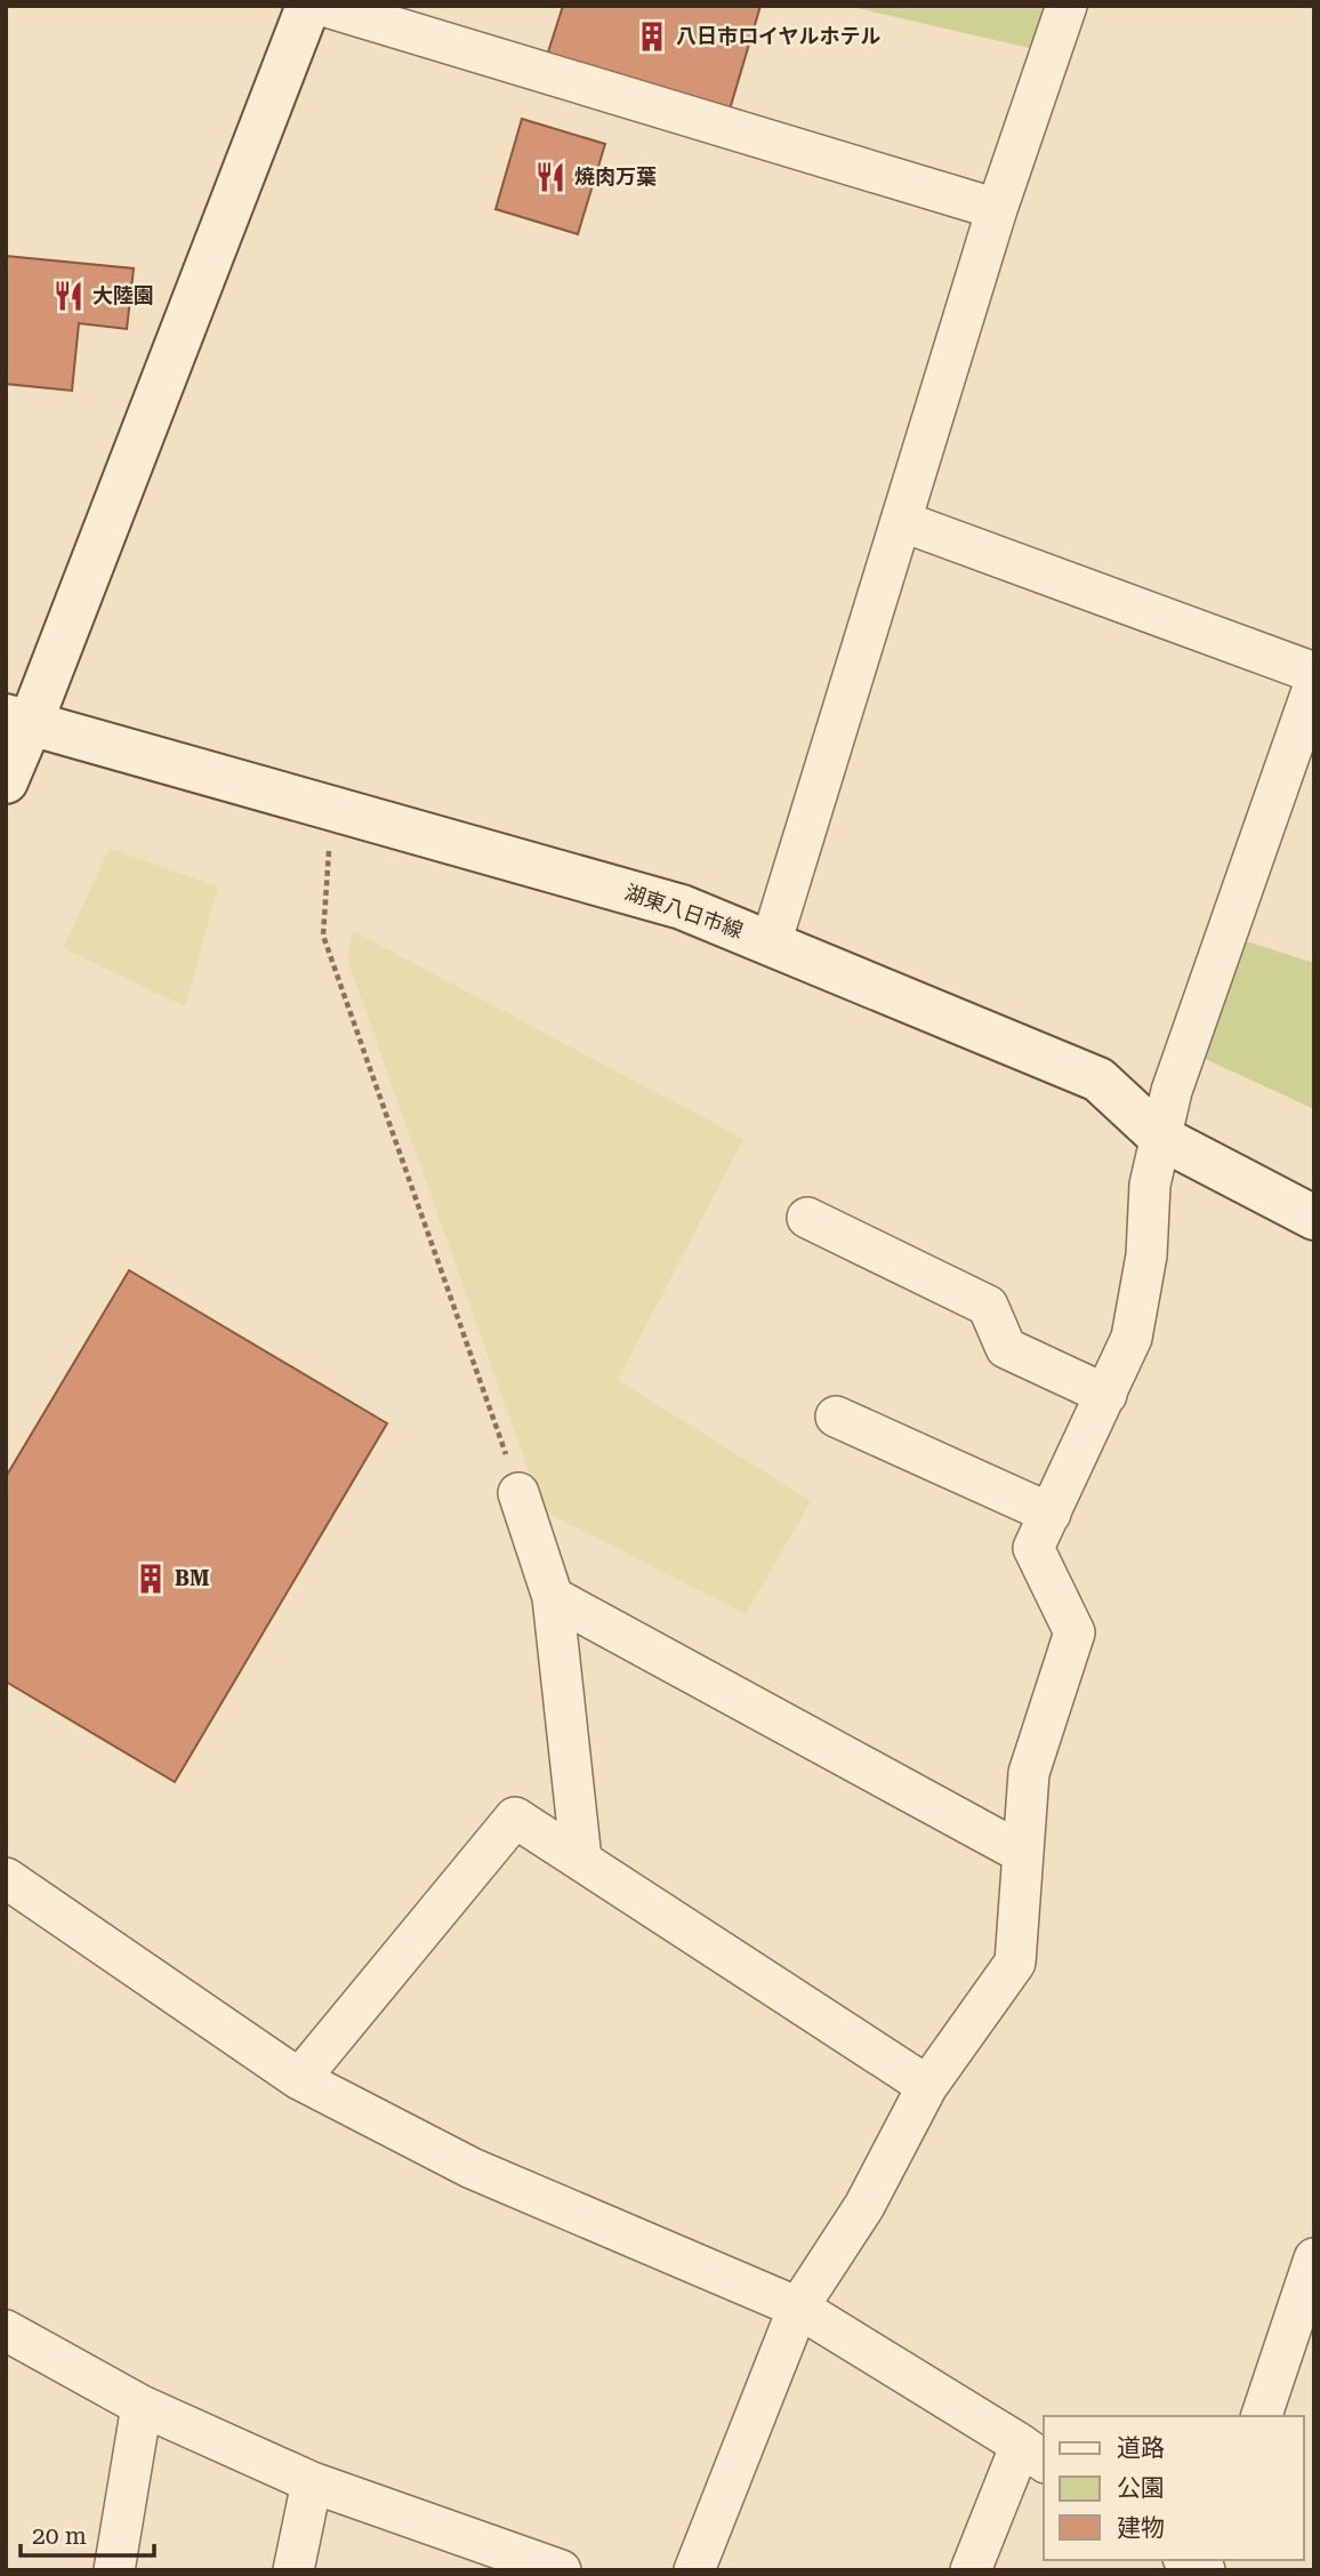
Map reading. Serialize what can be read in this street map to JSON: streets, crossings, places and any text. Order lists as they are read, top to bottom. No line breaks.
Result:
{"streets":{"main road":["湖東八日市線"]},"places":{"building":["八日市ロイヤルホテル","BM"],"restaurant":["焼肉万葉","大陸園"]},"legend":["道路","公園","建物"],"scale_bar":"20 m"}
